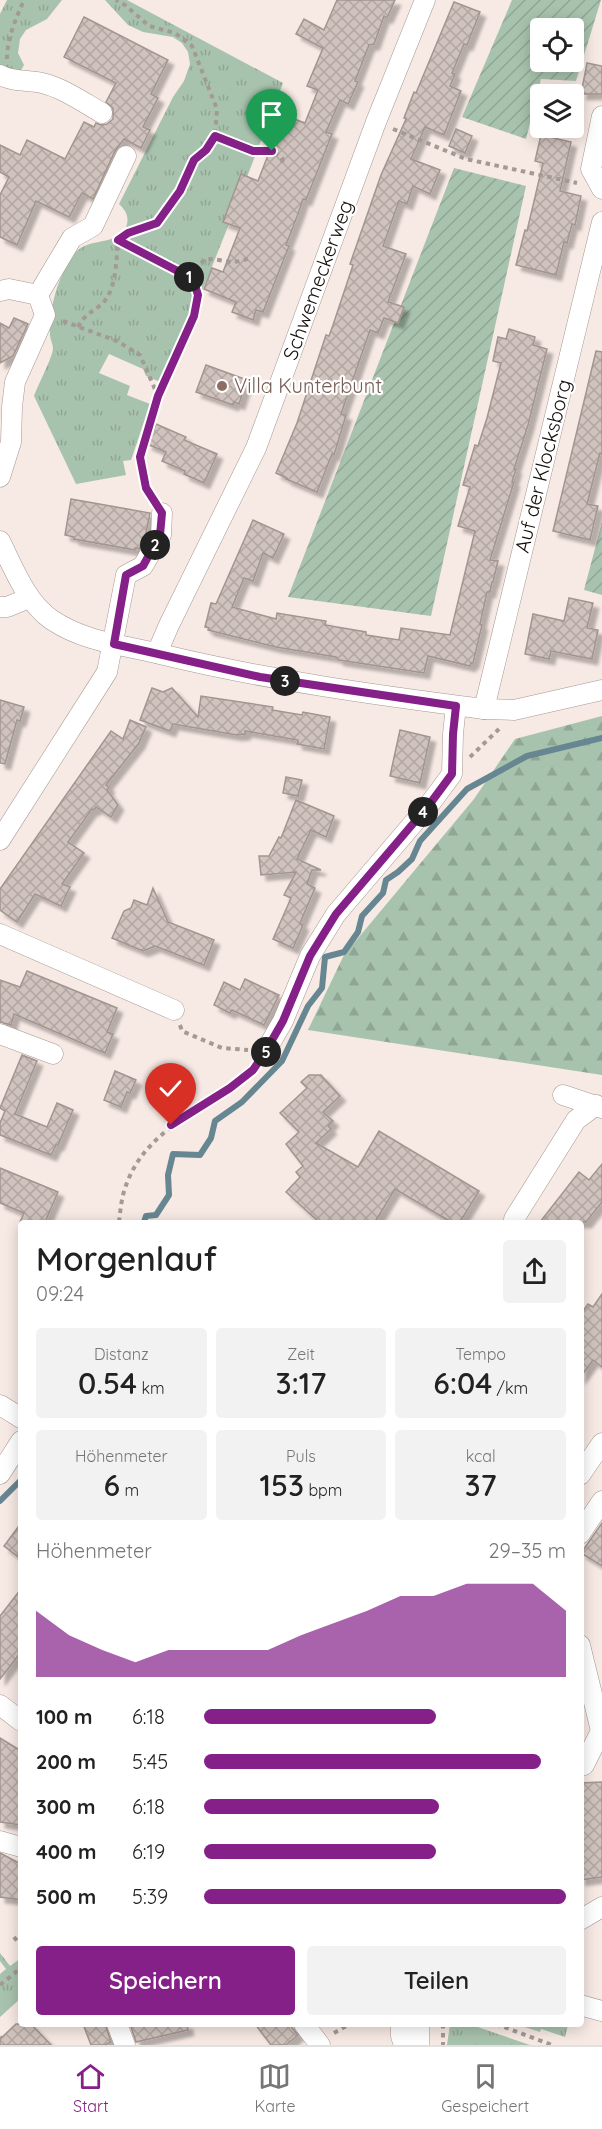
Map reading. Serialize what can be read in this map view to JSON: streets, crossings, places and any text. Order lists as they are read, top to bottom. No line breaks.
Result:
{"streets":{"street":["Schwemeckerweg","Auf der Klocksborg"]},"places":["Villa Kunterbunt"],"page":{"pins":["1","2","3","4","5"],"heading":["Morgenlauf","09:24"],"stats":[["Distanz","0.54 km"],["Zeit","3:17"],["Tempo","6:04 /km"],["Höhenmeter","6 m"],["Puls","153 bpm"],["kcal","37"]],"chart":["Höhenmeter","29–35 m"],"list":[{"name":"100 m","note":"6:18"},{"name":"200 m","note":"5:45"},{"name":"300 m","note":"6:18"},{"name":"400 m","note":"6:19"},{"name":"500 m","note":"5:39"}],"buttons":["Speichern","Teilen"],"tabs":["Start","Karte","Gespeichert"]}}
